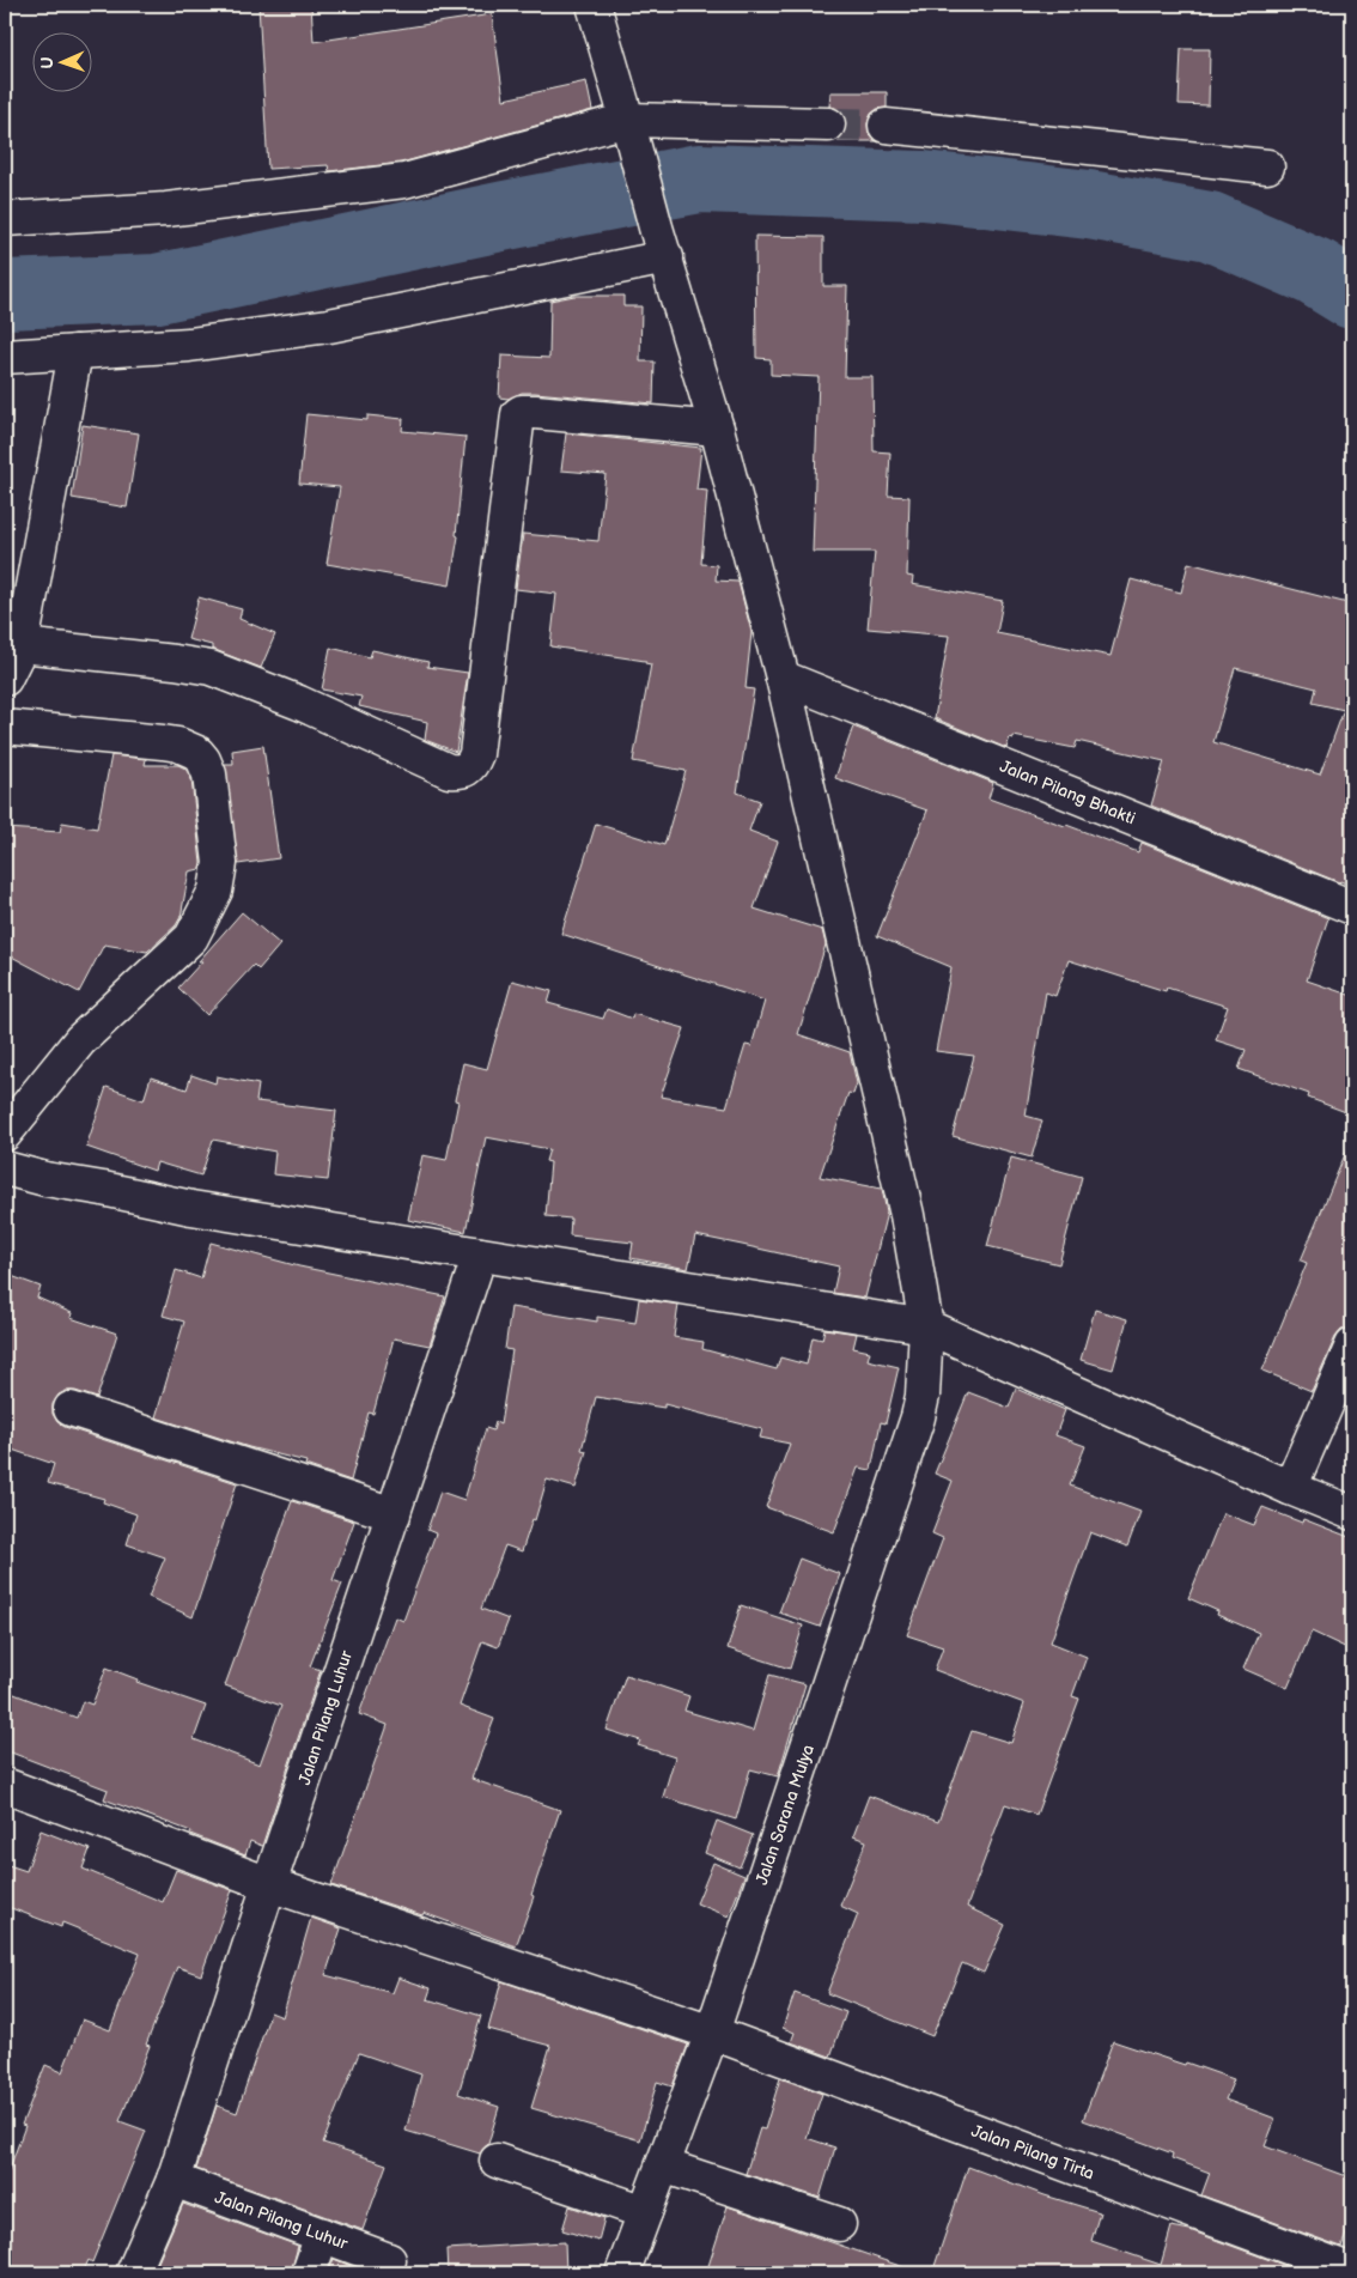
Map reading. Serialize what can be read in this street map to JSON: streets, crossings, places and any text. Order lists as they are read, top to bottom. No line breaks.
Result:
{"streets":{"street":["Jalan Pilang Bhakti","Jalan Pilang Luhur","Jalan Sarana Mulya","Jalan Pilang Tirta"]},"crossings":[["Jalan Pilang Bhakti","Jalan Sarana Mulya"],["Jalan Pilang Luhur","Jalan Pilang Tirta"],["Jalan Sarana Mulya","Jalan Pilang Tirta"]],"north":"left"}
